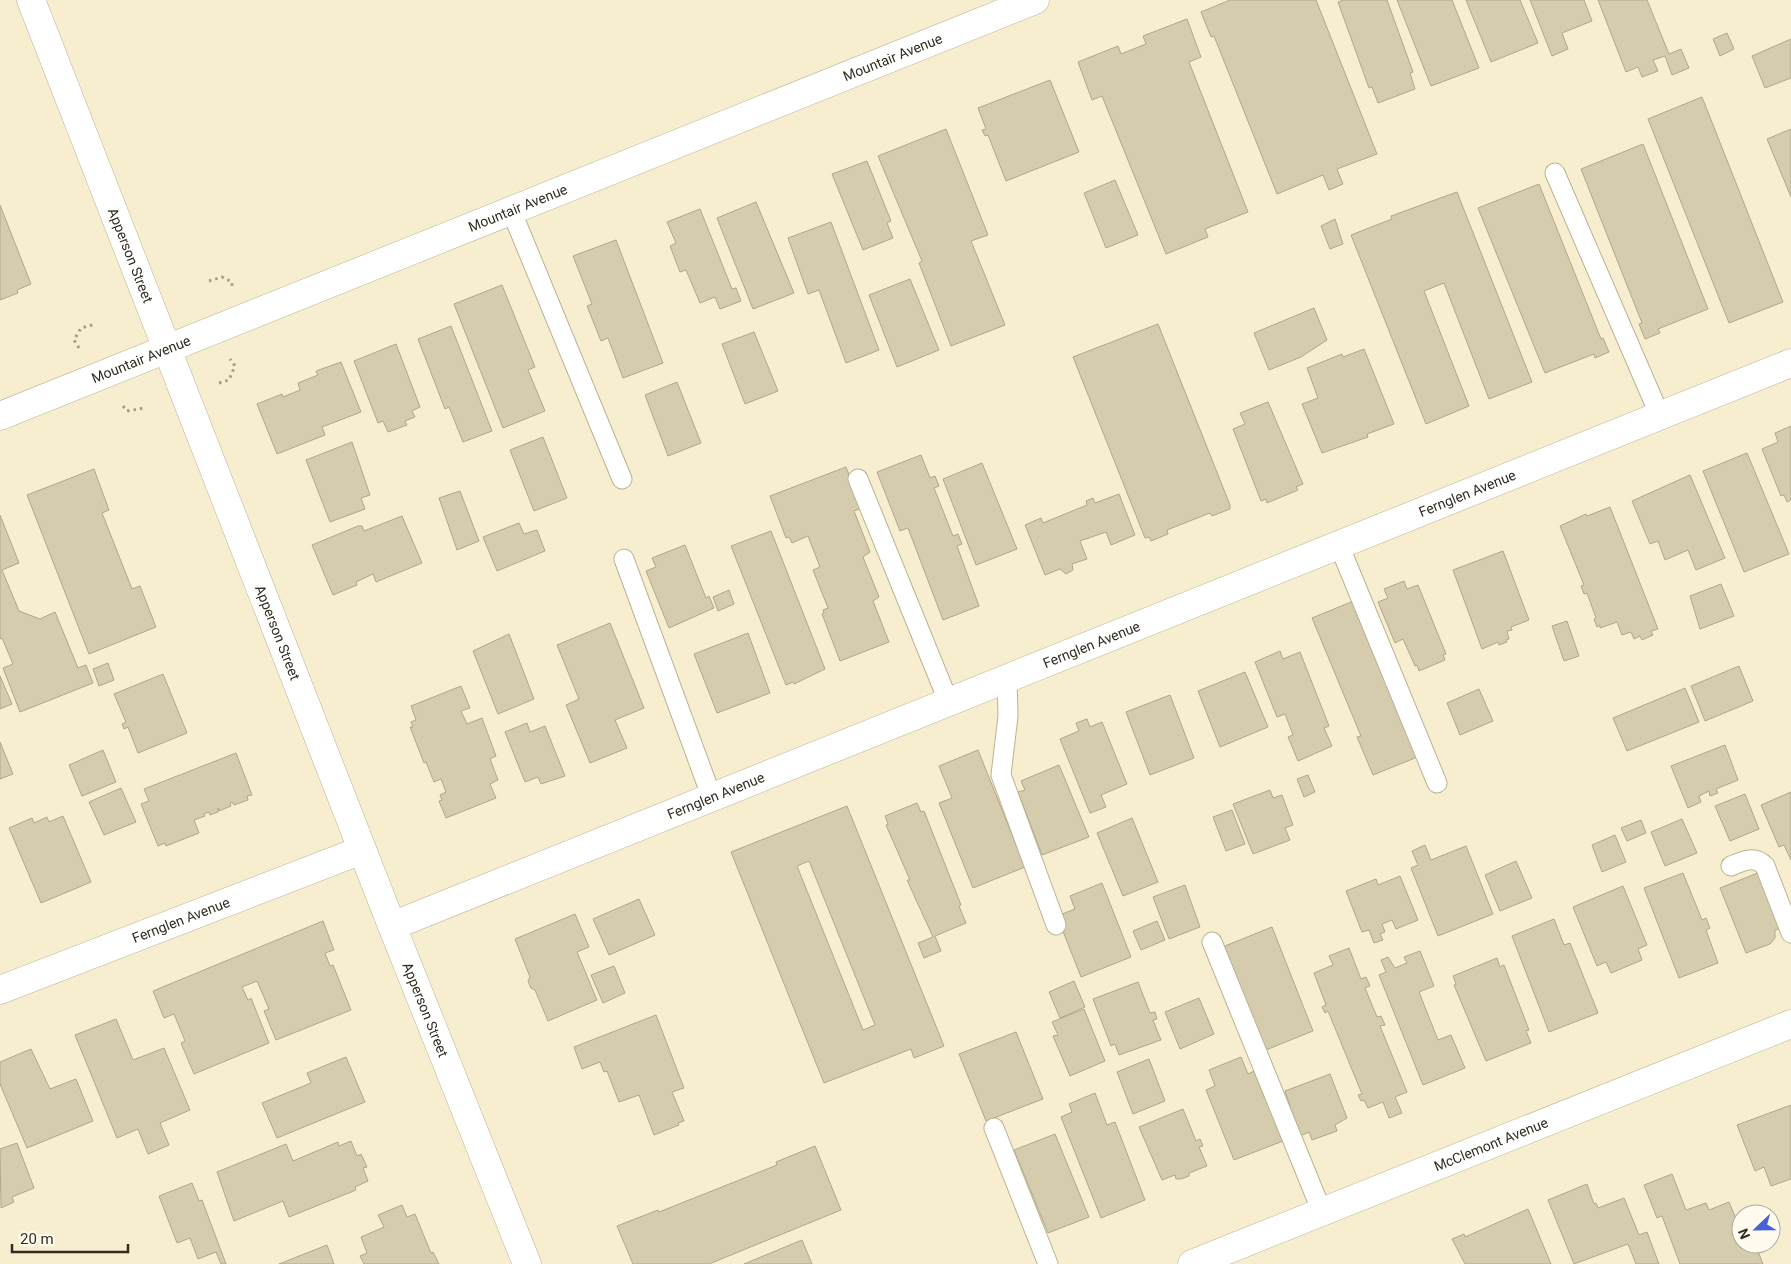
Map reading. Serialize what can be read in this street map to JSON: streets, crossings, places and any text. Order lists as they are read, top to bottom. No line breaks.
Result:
{"streets":{"street":["Mountair Avenue","Apperson Street","Fernglen Avenue","McClemont Avenue"]},"crossings":[["Mountair Avenue","Apperson Street"],["Apperson Street","Fernglen Avenue"]],"scale_bar":"20 m","north":"left"}
